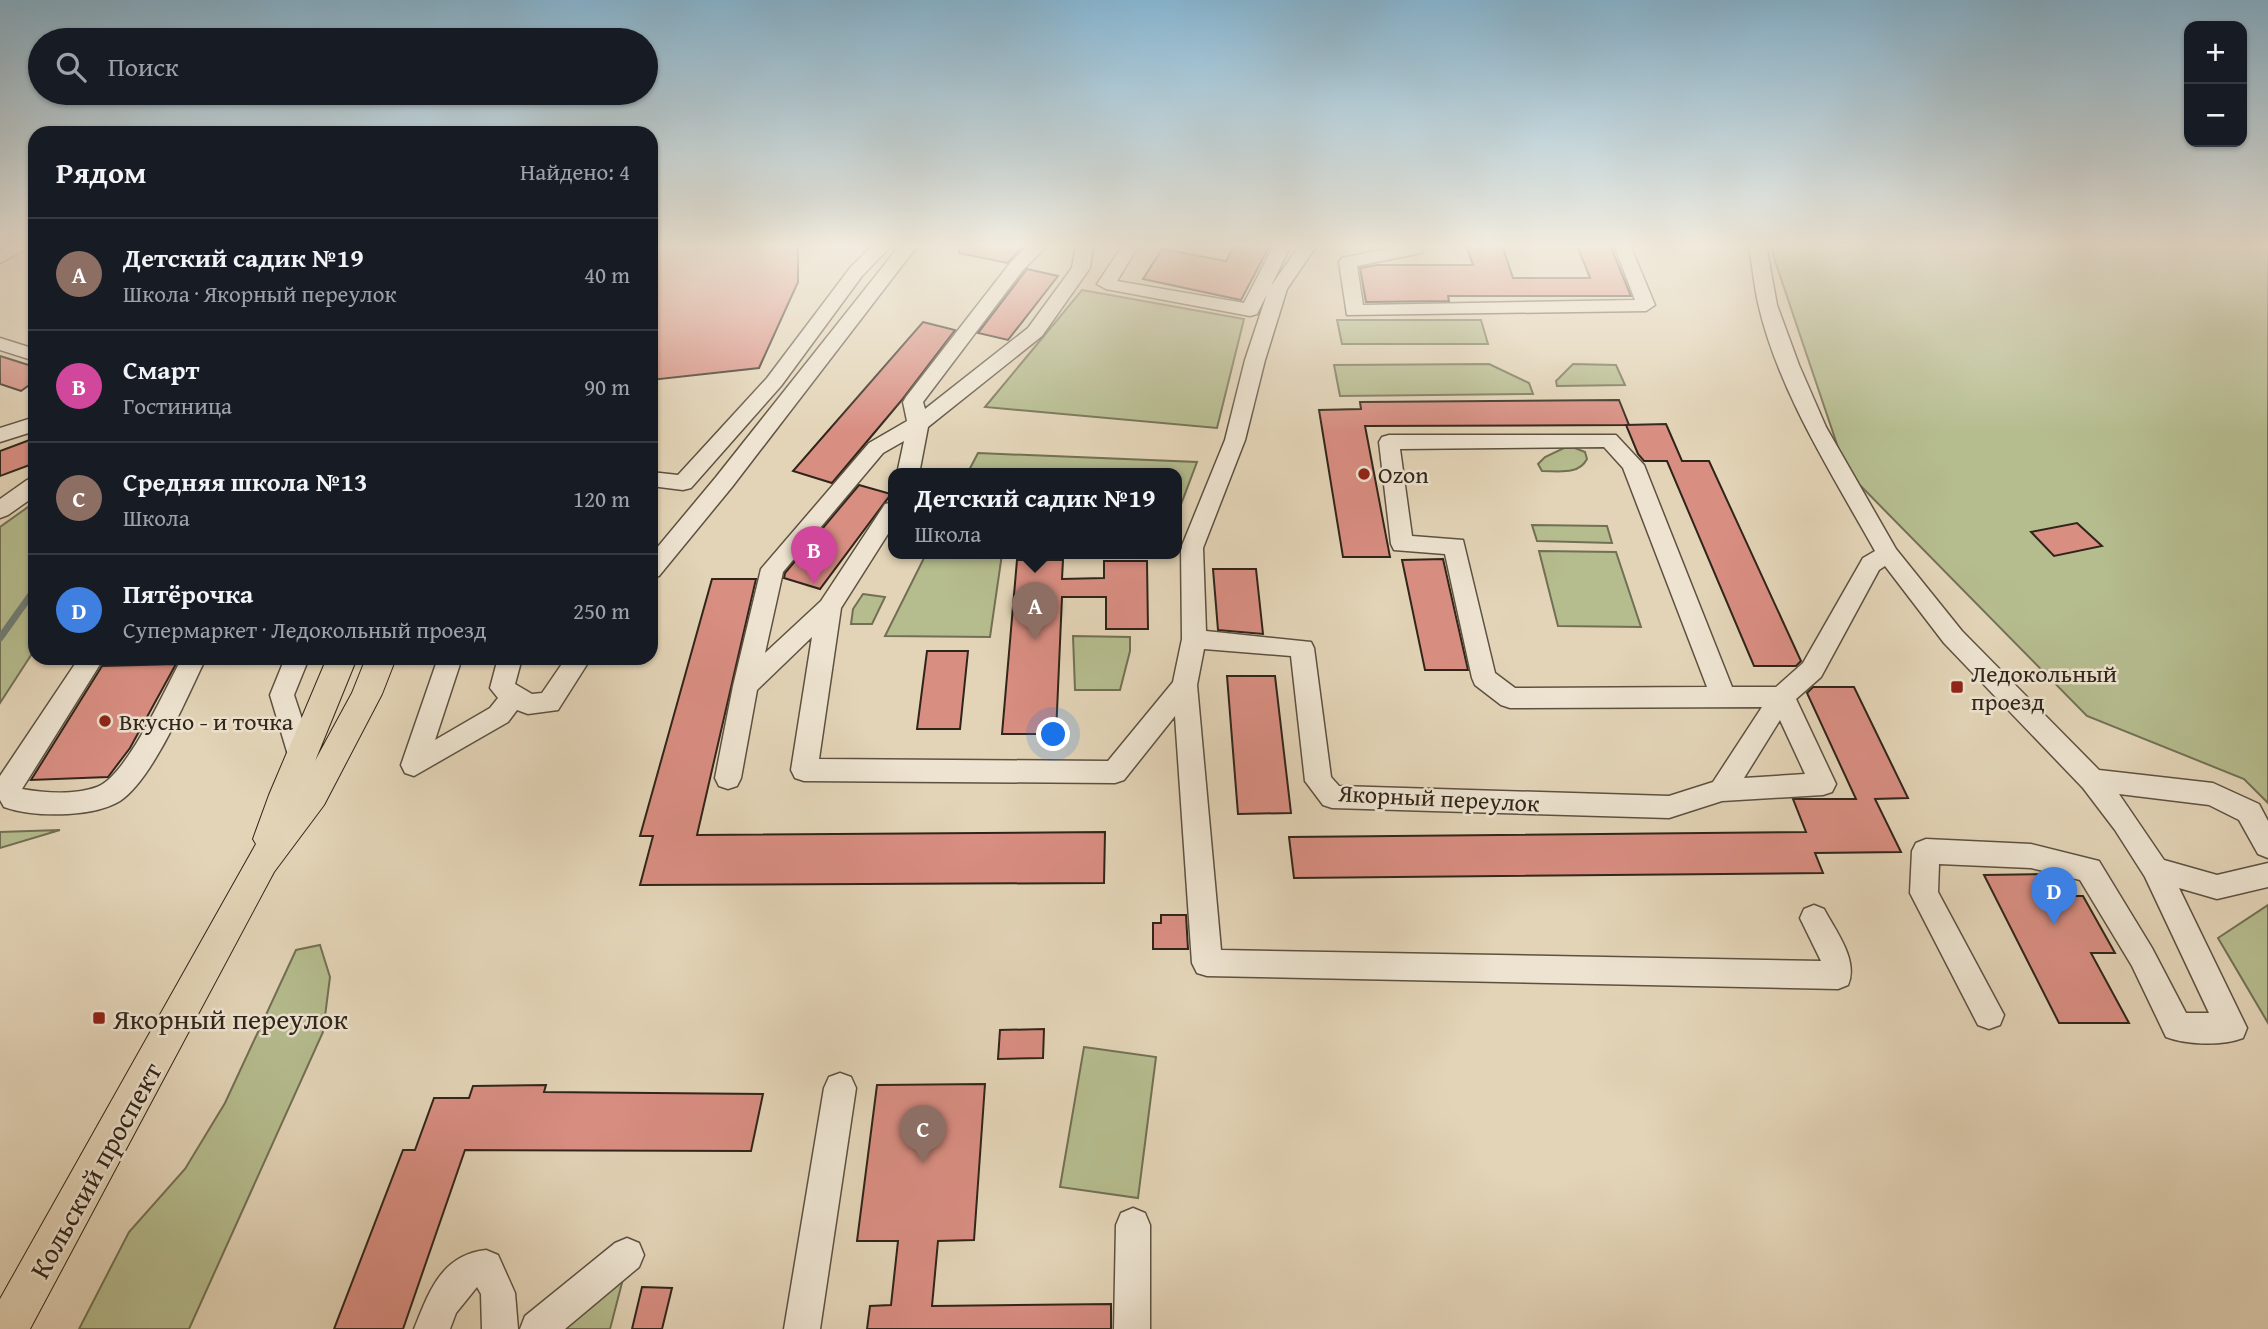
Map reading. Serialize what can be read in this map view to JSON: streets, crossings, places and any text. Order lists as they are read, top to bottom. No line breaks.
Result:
{"streets":{"main road":["Кольский проспект"],"street":["Якорный переулок"]},"places":{"other":["Ozon","Вкусно - и точка"],"transit":["Ледокольный проезд","Якорный переулок"]},"page":{"map_buttons":["+","−"],"search":"Поиск","heading":["Рядом","Найдено: 4"],"list":[{"mark":"A","name":"Детский садик №19","note":"Школа · Якорный переулок","value":"40 m"},{"mark":"B","name":"Смарт","note":"Гостиница","value":"90 m"},{"mark":"C","name":"Средняя школа №13","note":"Школа","value":"120 m"},{"mark":"D","name":"Пятёрочка","note":"Супермаркет · Ледокольный проезд","value":"250 m"}],"popup":["Детский садик №19","Школа"],"pins":["B","A","D","C"]}}
